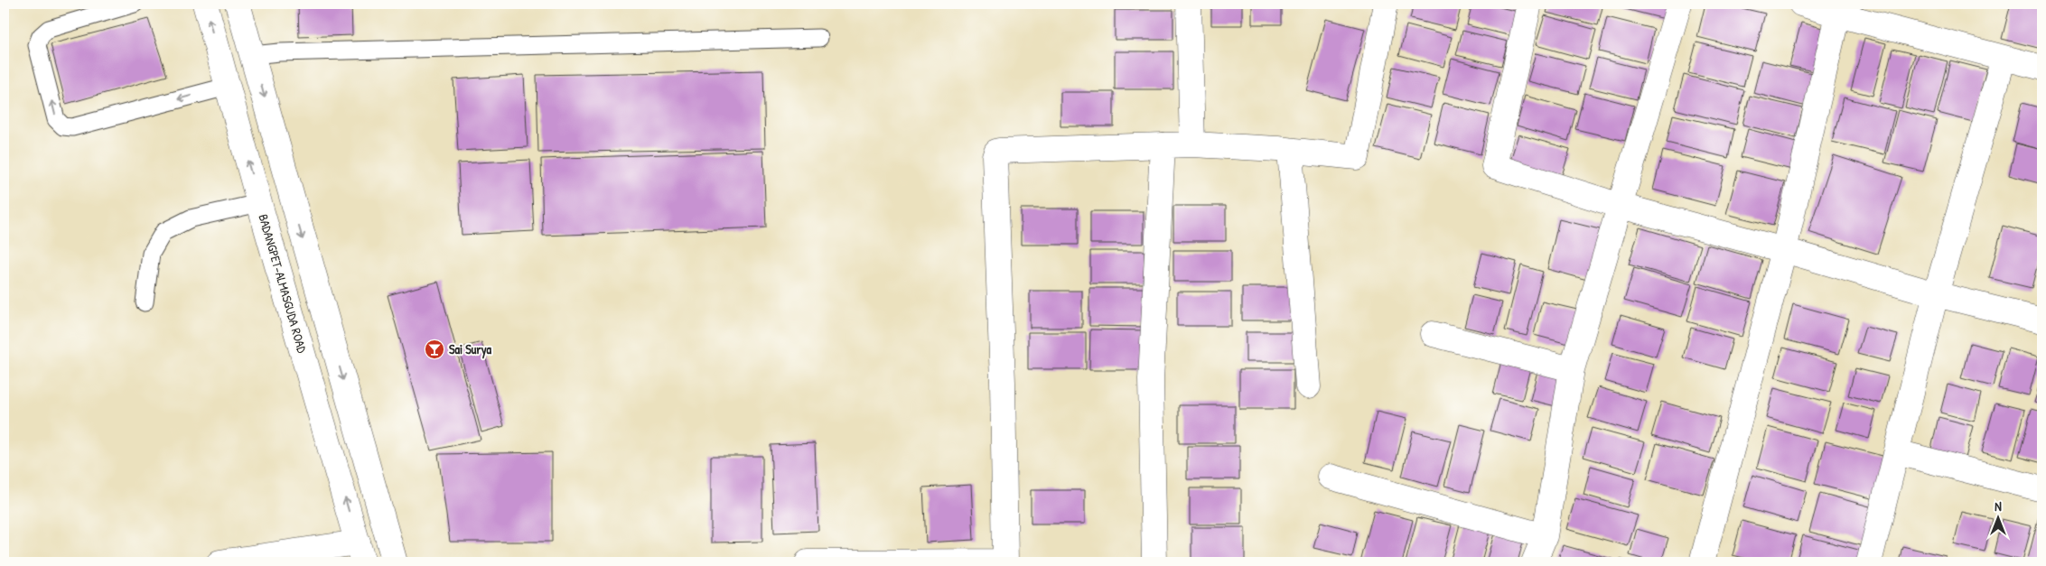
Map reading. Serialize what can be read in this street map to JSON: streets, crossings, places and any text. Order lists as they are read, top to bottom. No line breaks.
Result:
{"streets":{"street":["BADANGPET-ALMASGUDA ROAD"]},"places":{"bar":["Sai Surya"]},"north":"top"}
